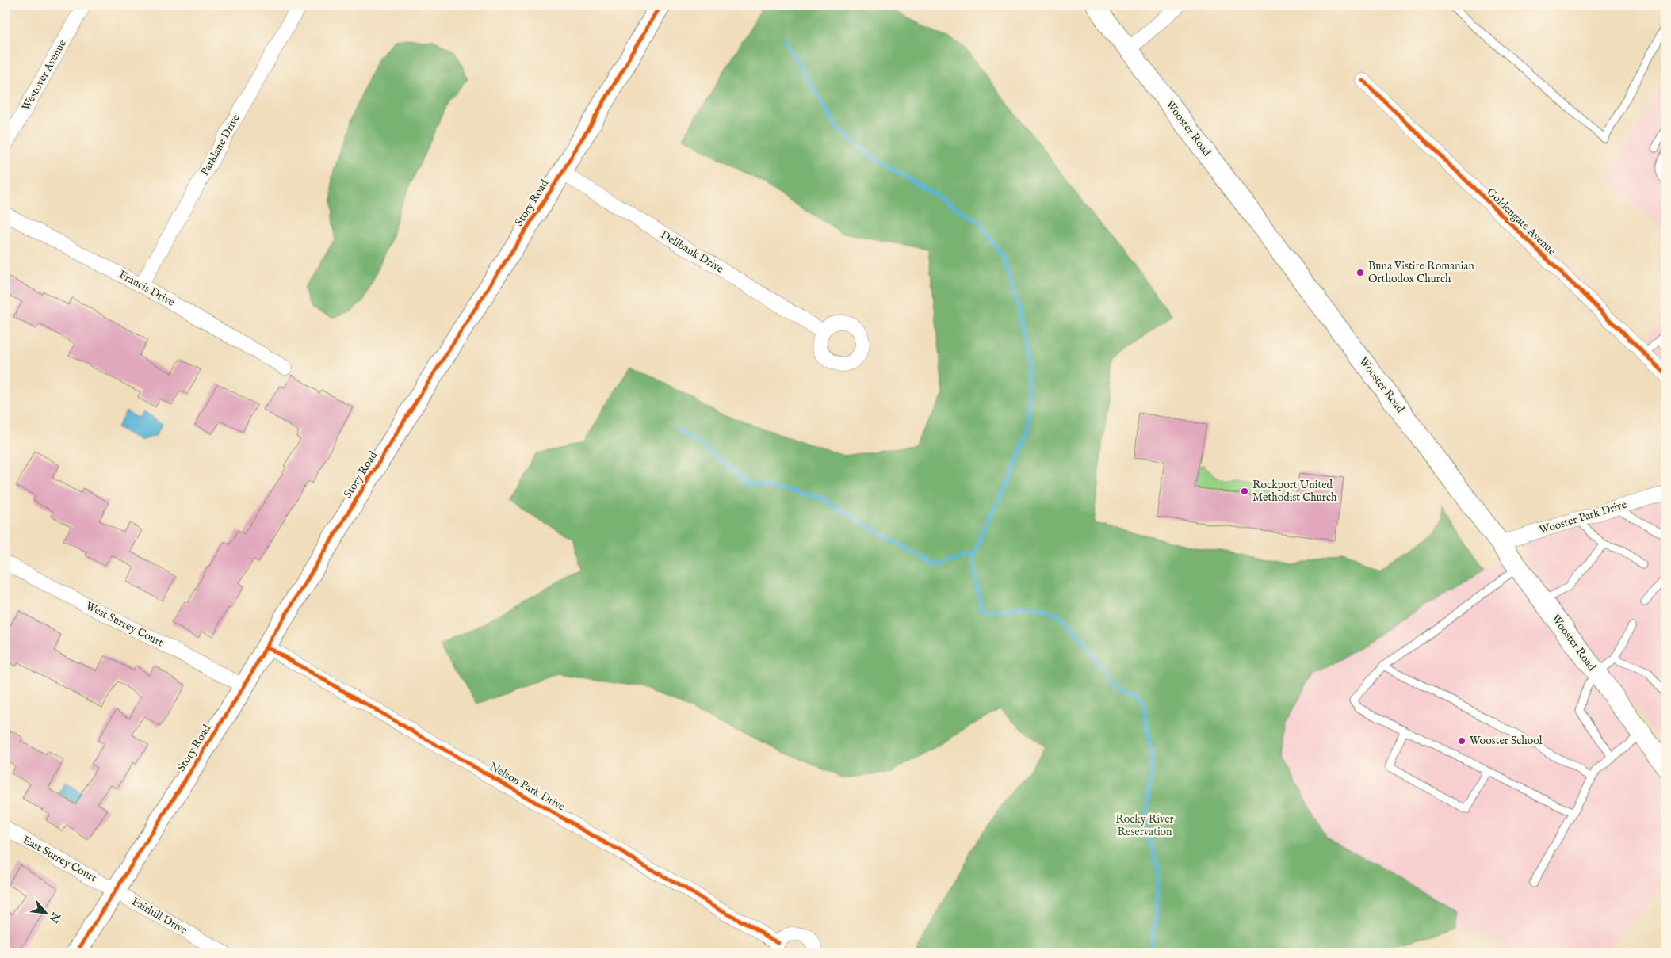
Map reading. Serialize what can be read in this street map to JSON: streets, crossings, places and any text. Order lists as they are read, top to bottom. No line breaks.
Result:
{"streets":{"street":["Westover Avenue","Wooster Road","Parklane Drive","Story Road","Goldengate Avenue","Dellbank Drive","Francis Drive","Wooster Park Drive","West Surrey Court","Nelson Park Drive","East Surrey Court","Fairhill Drive"]},"crossings":[["Wooster Road","Wooster Park Drive"],["Parklane Drive","Francis Drive"],["Story Road","Dellbank Drive"],["Story Road","West Surrey Court"],["Story Road","Nelson Park Drive"],["Story Road","East Surrey Court"],["Story Road","Fairhill Drive"],["East Surrey Court","Fairhill Drive"]],"parks":["Rocky River Reservation"],"places":["Buna Vistire Romanian Orthodox Church","Rockport United Methodist Church","Wooster School"],"north":"bottom right"}
